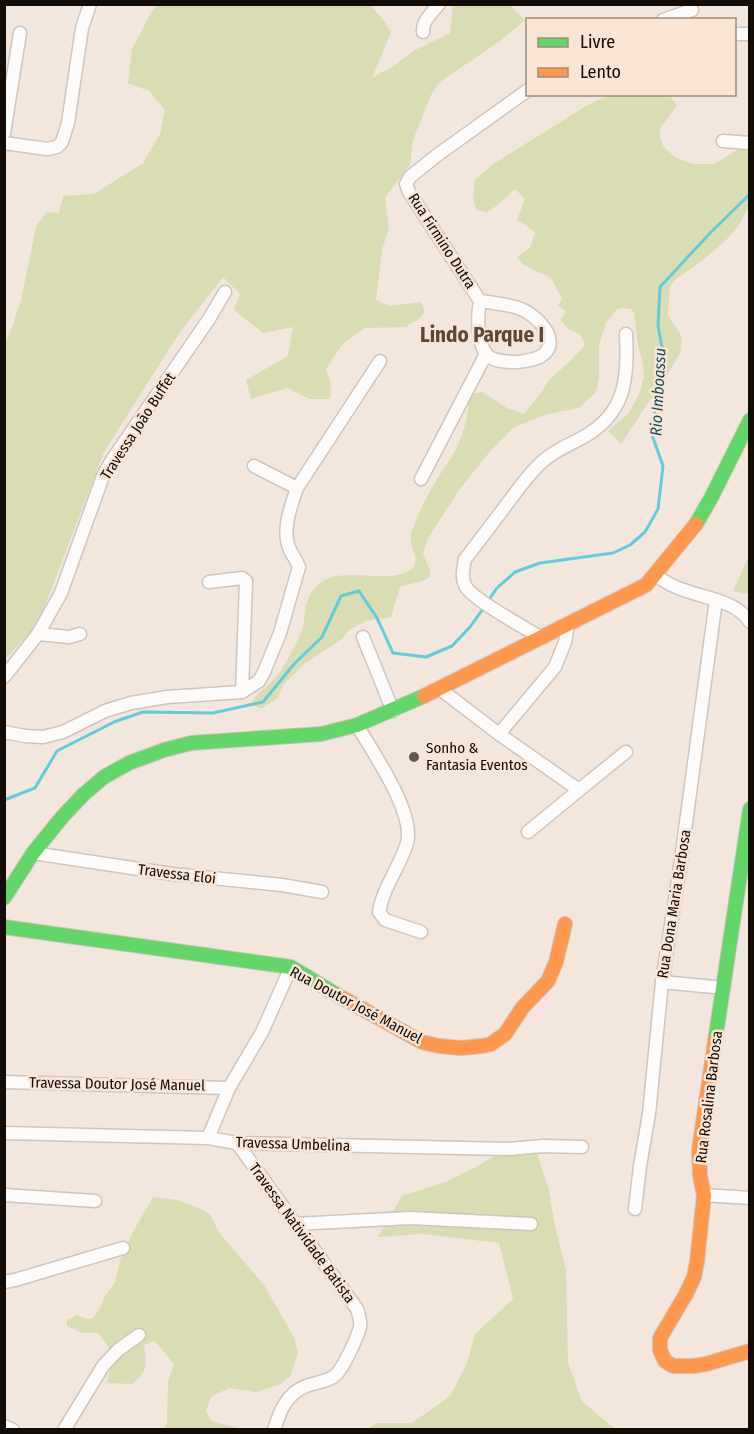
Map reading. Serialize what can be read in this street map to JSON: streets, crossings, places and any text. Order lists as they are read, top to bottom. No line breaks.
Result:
{"streets":{"street":["Rua Firmino Dutra","Travessa João Buffet","Travessa Eloi","Rua Dona Maria Barbosa","Rua Doutor José Manuel","Travessa Doutor José Manuel","Rua Rosalina Barbosa","Travessa Umbelina","Travessa Natividade Batista"]},"crossings":[["Travessa Umbelina","Travessa Natividade Batista"]],"districts":["Lindo Parque I"],"water":["Rio Imboassu"],"places":["Sonho & Fantasia Eventos"],"legend":["Livre","Lento"]}
